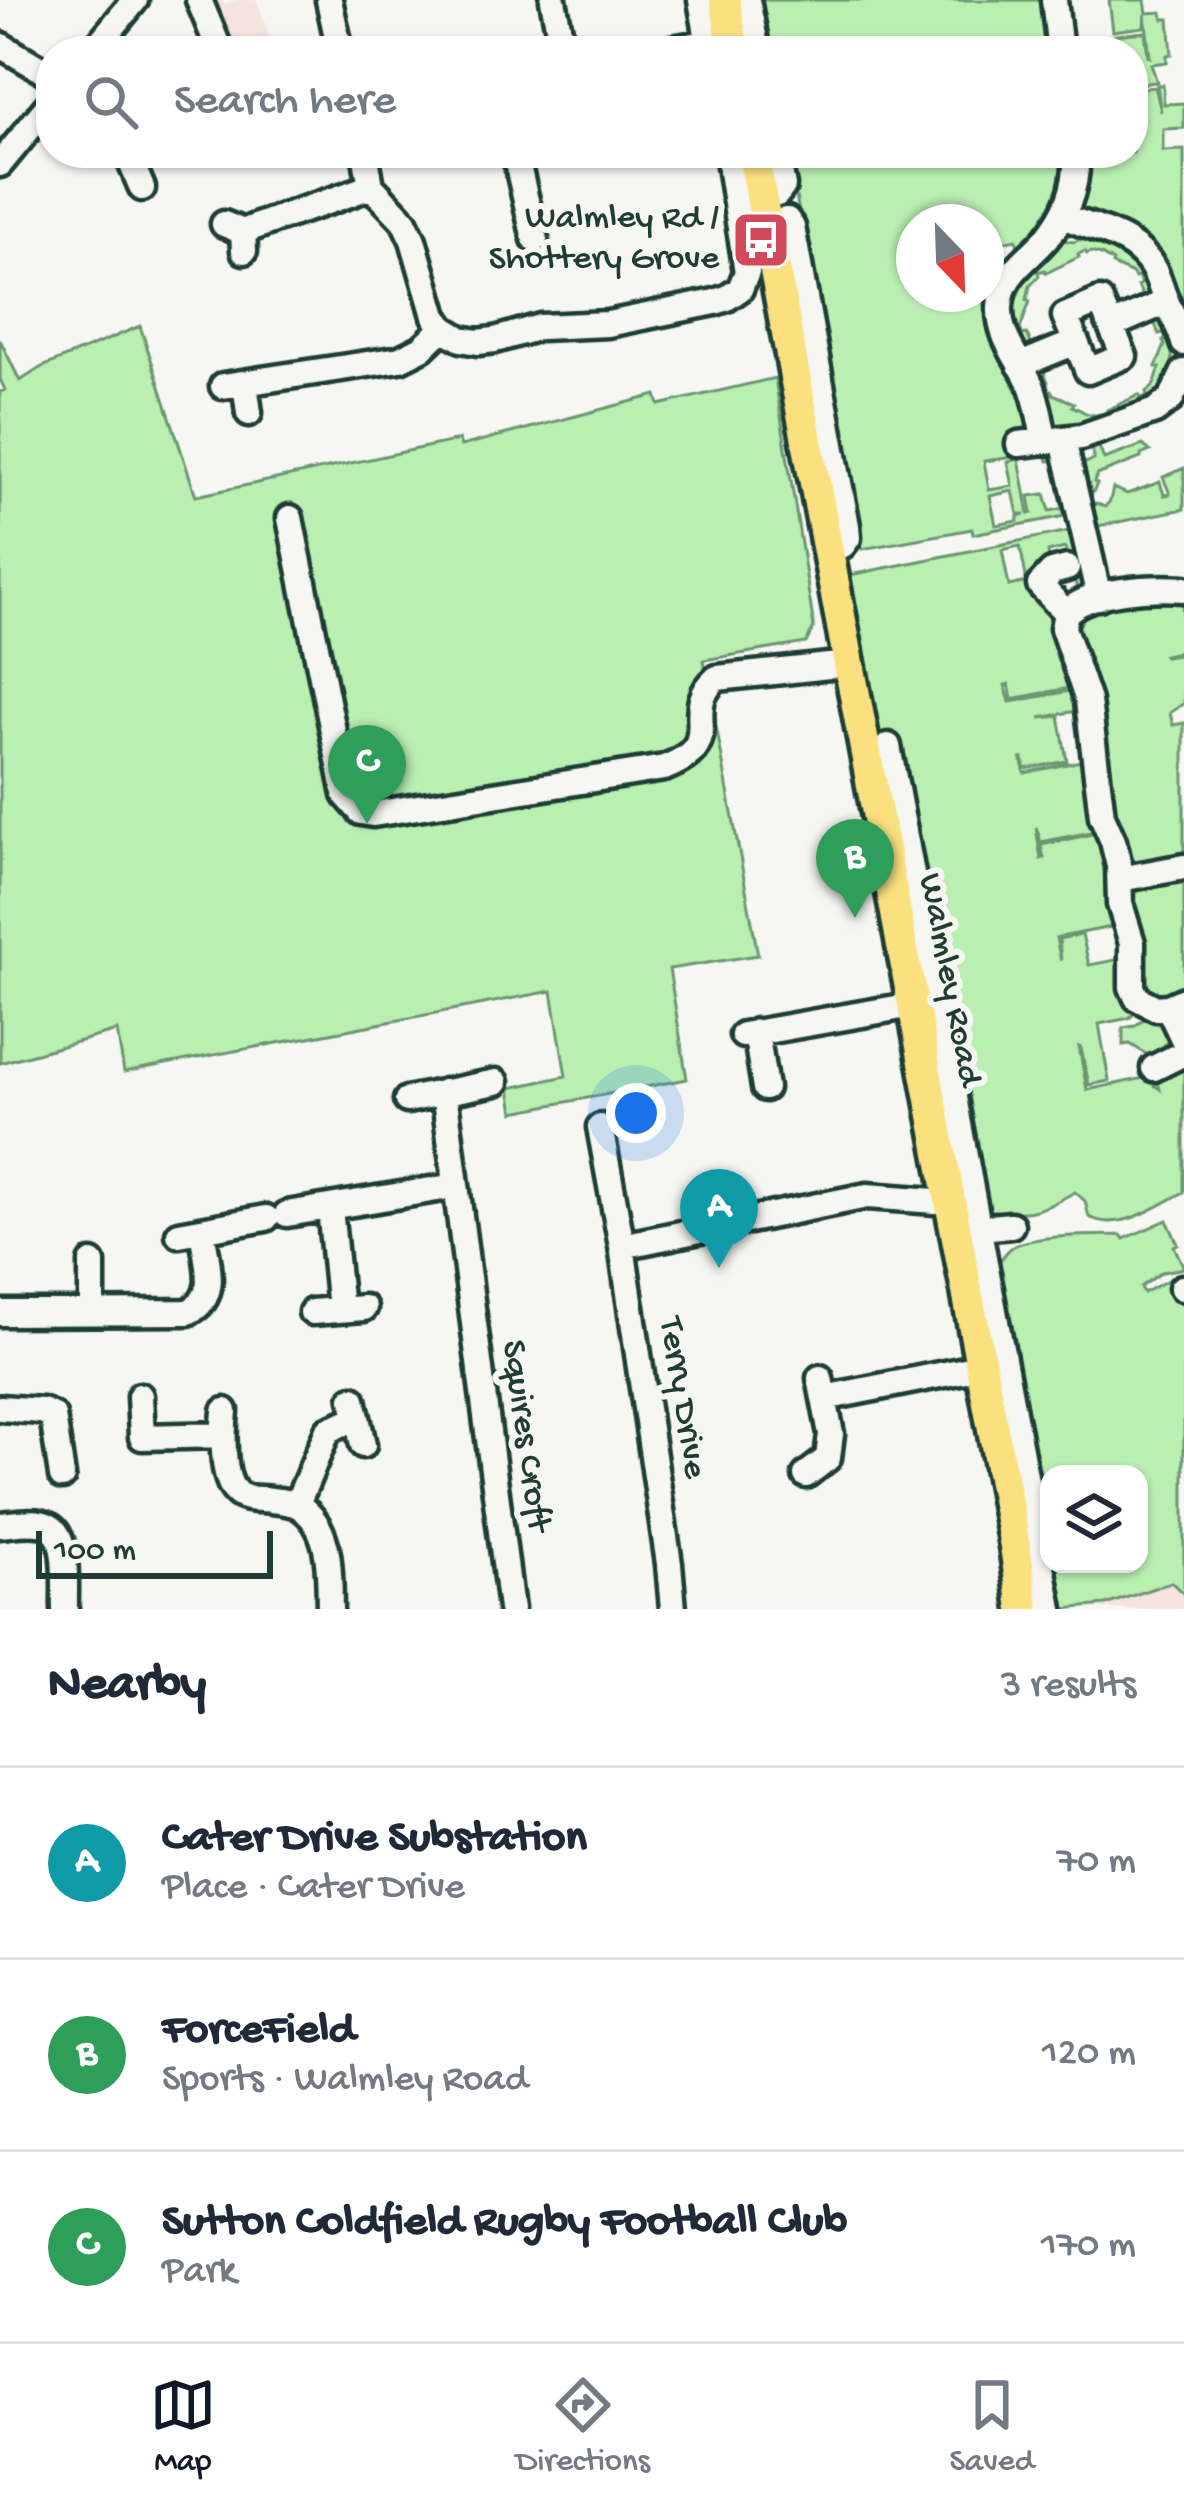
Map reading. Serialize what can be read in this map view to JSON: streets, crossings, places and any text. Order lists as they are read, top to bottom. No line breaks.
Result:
{"streets":{"main road":["Walmley Road"],"street":["Terry Drive","Squires Croft"]},"places":{"bus stop":["Walmley Rd / Shottery Grove"]},"scale_bar":"100 m","north":"bottom right","page":{"search":"Search here","pins":["C","B","A"],"scale":"100 m","heading":["Nearby","3 results"],"list":[{"mark":"A","name":"Cater Drive Substation","note":"Place · Cater Drive","value":"70 m"},{"mark":"B","name":"ForceField","note":"Sports · Walmley Road","value":"120 m"},{"mark":"C","name":"Sutton Coldfield Rugby Football Club","note":"Park","value":"170 m"}],"nav":["Map","Directions","Saved"]}}
